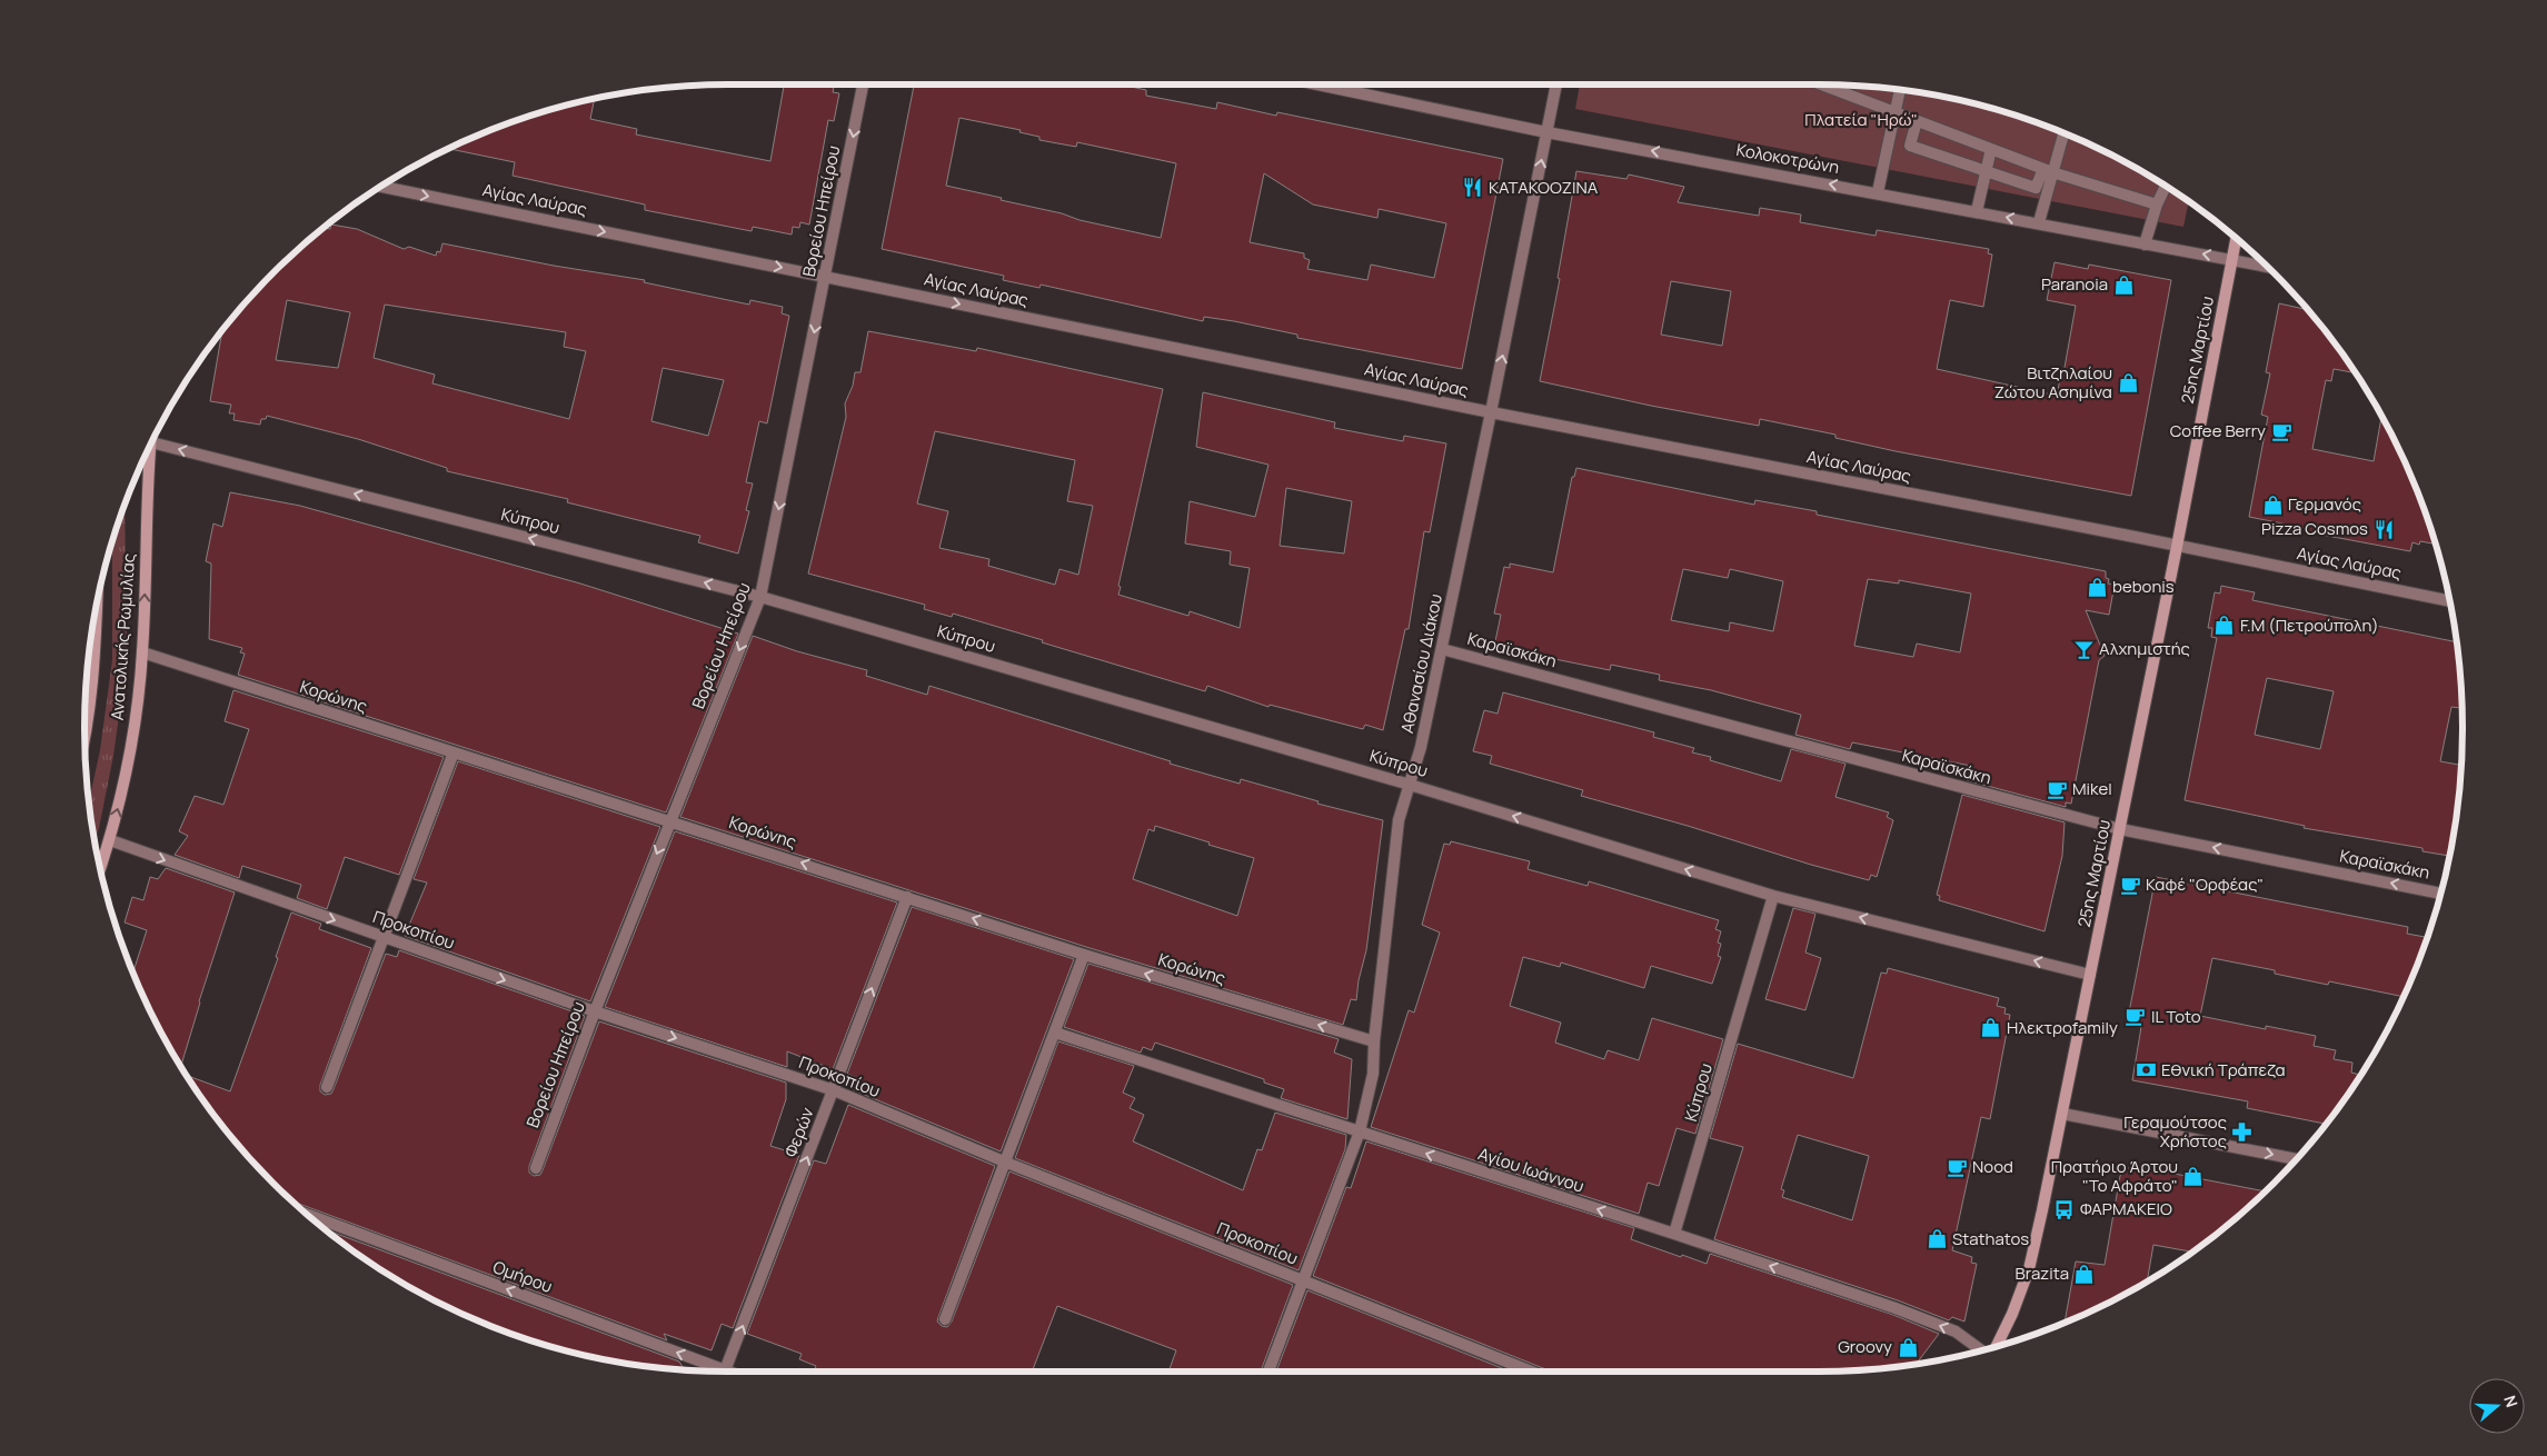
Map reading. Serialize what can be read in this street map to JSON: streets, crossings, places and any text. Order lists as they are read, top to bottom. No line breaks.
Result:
{"streets":{"main road":["25ης Μαρτίου","Ανατολικής Ρωμυλίας"],"street":["Κολοκοτρώνη","Αγίας Λαύρας","Βορείου Ηπείρου","Κύπρου","Καραϊσκάκη","Αθανασίου Διάκου","Κορώνης","Προκοπίου","Φερών","Αγίου Ιωάννου","Ομήρου"]},"crossings":[["Κολοκοτρώνη","25ης Μαρτίου"],["Κολοκοτρώνη","Αθανασίου Διάκου"],["Αγίας Λαύρας","Βορείου Ηπείρου"],["Αγίας Λαύρας","25ης Μαρτίου"],["Αγίας Λαύρας","Αθανασίου Διάκου"],["Βορείου Ηπείρου","Κύπρου"],["Βορείου Ηπείρου","Κορώνης"],["Βορείου Ηπείρου","Προκοπίου"],["25ης Μαρτίου","Κύπρου"],["25ης Μαρτίου","Καραϊσκάκη"],["Κύπρου","Αθανασίου Διάκου"],["Κύπρου","Αγίου Ιωάννου"],["Ανατολικής Ρωμυλίας","Κορώνης"],["Ανατολικής Ρωμυλίας","Προκοπίου"],["Καραϊσκάκη","Αθανασίου Διάκου"],["Αθανασίου Διάκου","Κορώνης"],["Αθανασίου Διάκου","Προκοπίου"],["Αθανασίου Διάκου","Αγίου Ιωάννου"],["Κορώνης","Φερών"],["Προκοπίου","Φερών"]],"one_way":["Κολοκοτρώνη","Αγίας Λαύρας","Βορείου Ηπείρου","Κύπρου","Κορώνης","Προκοπίου","Φερών","Αγίου Ιωάννου","Ομήρου"],"parks":["Πλατεία \"Ηρώ\""],"places":{"restaurant":["ΚΑΤΑΚΟΟΖΙΝΑ","Pizza Cosmos"],"shop":["Paranoia","Βιτζηλαίου Ζώτου Ασημίνα","Γερμανός","bebonis","F.M (Πετρούπολη)","Ηλεκτροfamily","Πρατήριο Άρτου \"Το Αφράτο\"","Stathatos","Brazita","Groovy"],"cafe":["Coffee Berry","Mikel","Καφέ \"Ορφέας\"","IL Toto","Nood"],"bar":["Αλχημιστής"],"bank":["Εθνική Τράπεζα"],"pharmacy":["Γεραμούτσος Χρήστος"],"bus stop":["ΦΑΡΜΑΚΕΙΟ"]},"north":"right"}
